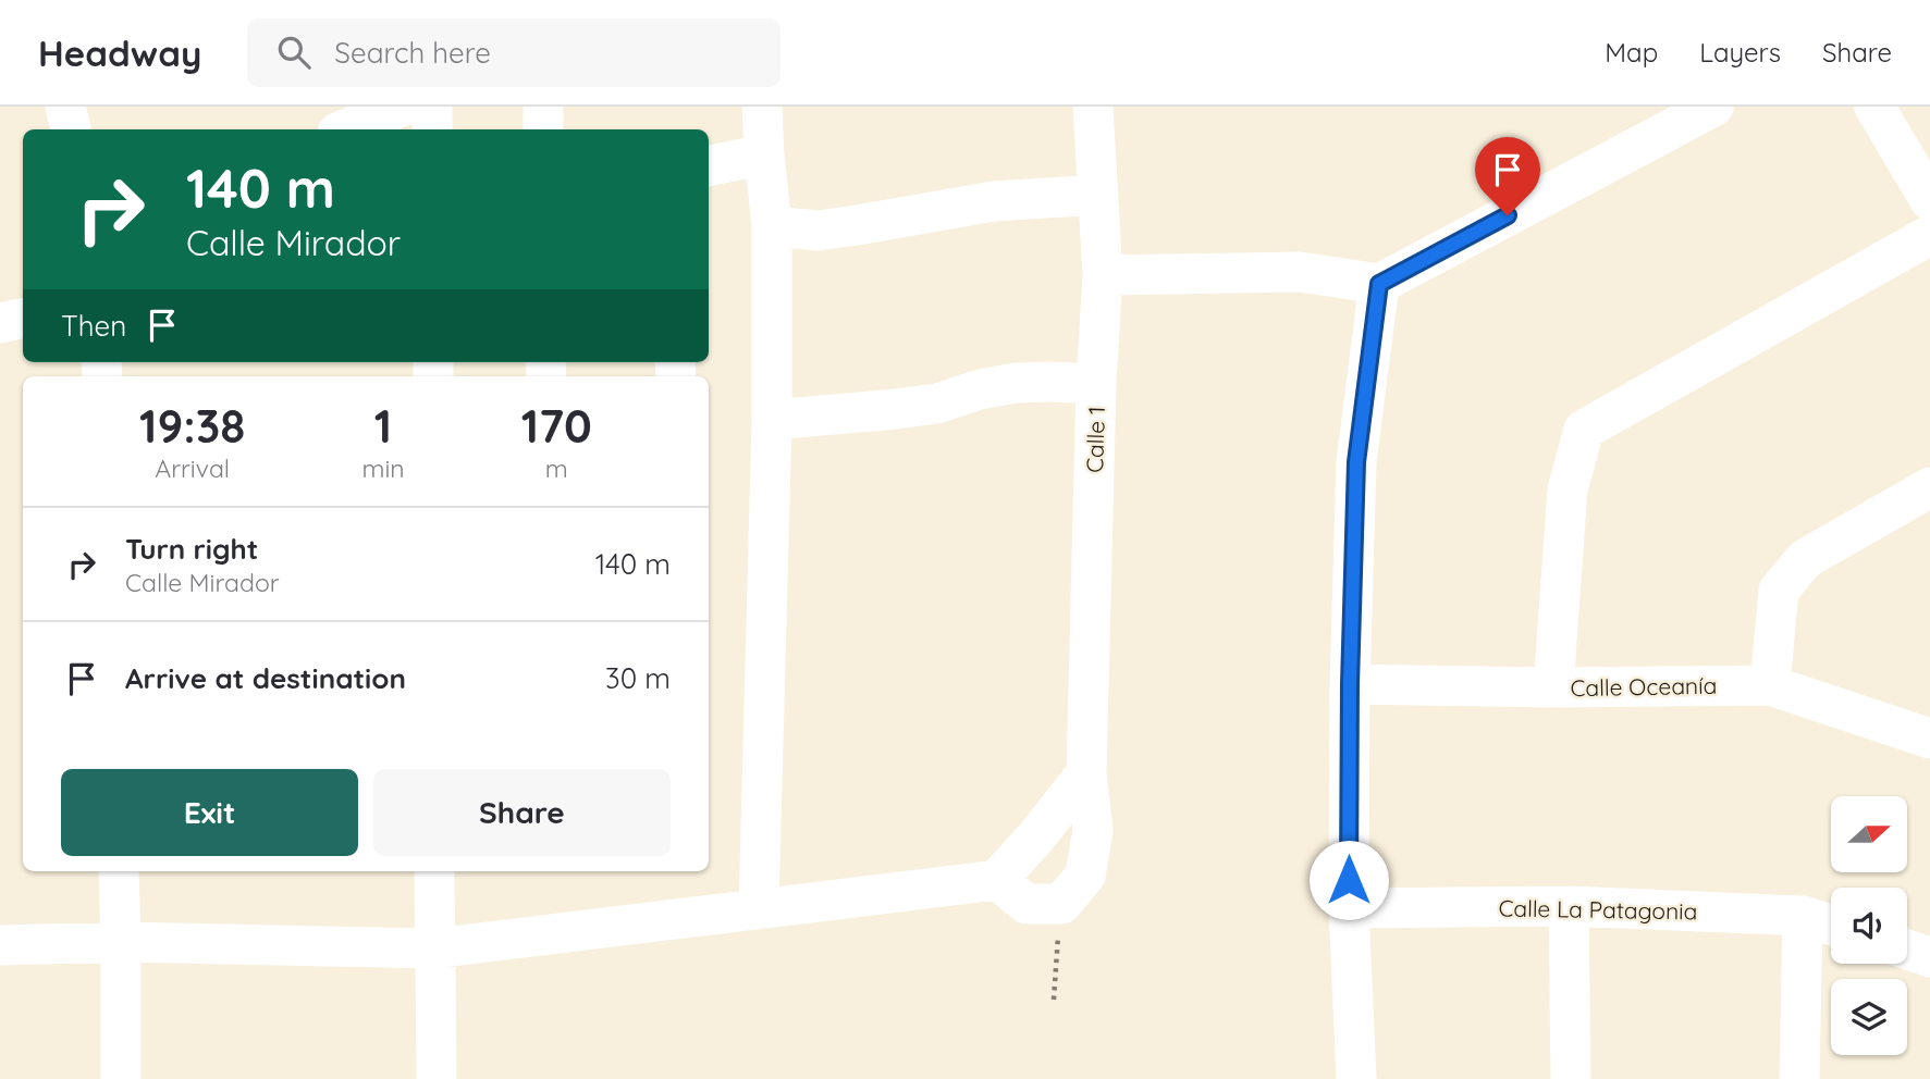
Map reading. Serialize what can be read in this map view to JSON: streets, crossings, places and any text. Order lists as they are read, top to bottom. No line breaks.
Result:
{"streets":{"street":["Calle 1","Calle Oceanía","Calle La Patagonia"]},"north":"right","page":{"header":"Headway","search":"Search here","nav":["Map","Layers","Share"],"turn":["140 m","Calle Mirador"],"then":"Then","eta":["19:38","Arrival","1","min","170","m"],"list":[{"name":"Turn right","note":"Calle Mirador","value":"140 m"},{"name":"Arrive at destination","value":"30 m"}],"buttons":["Exit","Share"]}}
